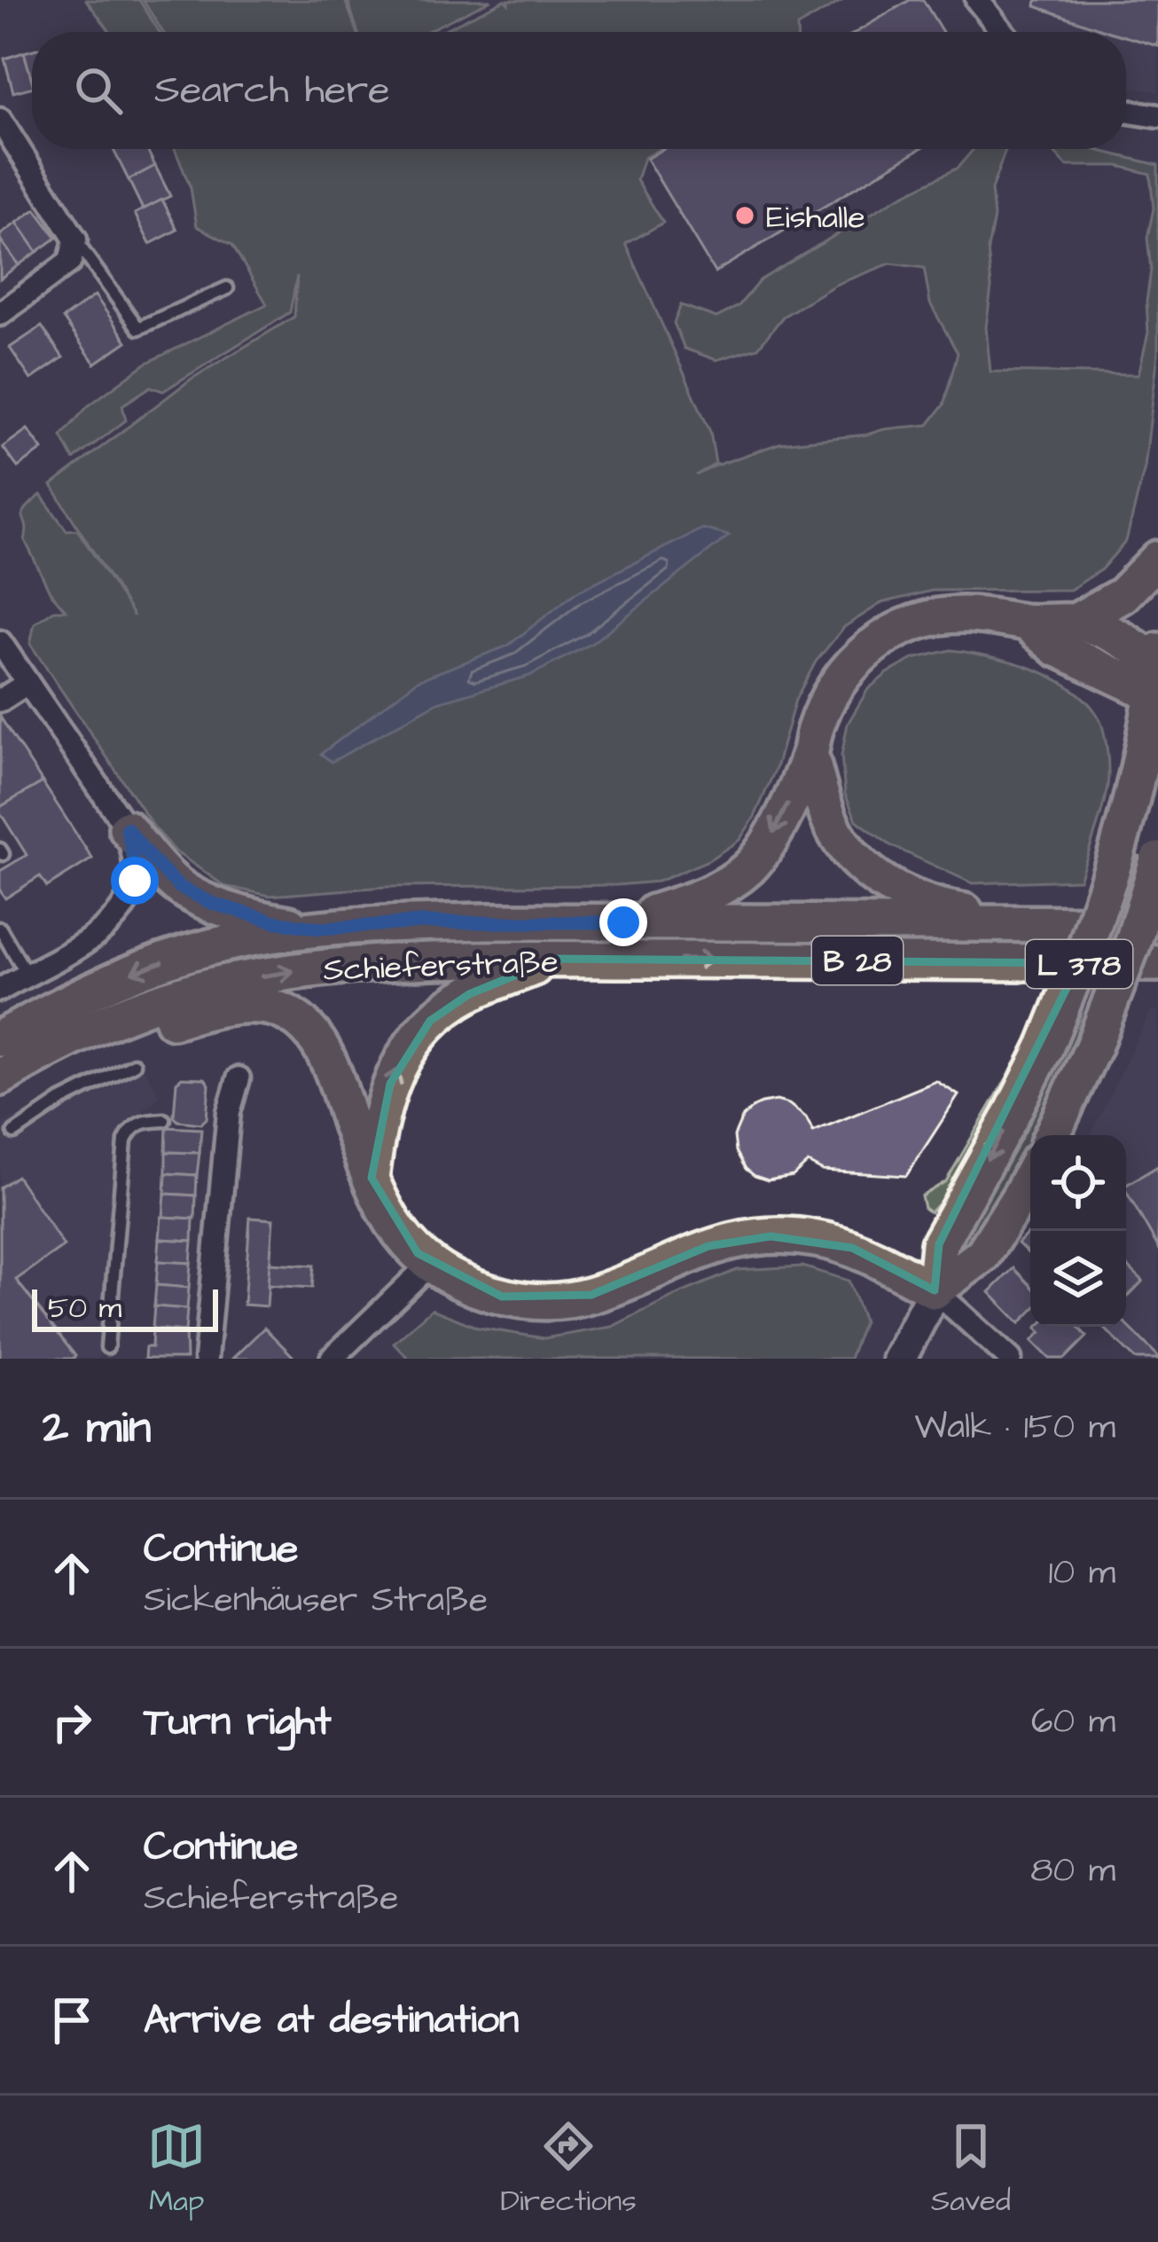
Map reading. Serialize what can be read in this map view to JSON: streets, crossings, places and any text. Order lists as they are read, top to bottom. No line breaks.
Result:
{"streets":{"main road":["B 28","Schieferstraße","L 378"]},"places":["Eishalle"],"scale_bar":"50 m","page":{"search":"Search here","scale":"50 m","heading":["2 min","Walk · 150 m"],"list":[["Continue","Sickenhäuser Straße","10 m"],["Turn right","60 m"],["Continue","Schieferstraße","80 m"],"Arrive at destination"],"nav":["Map","Directions","Saved"]}}
